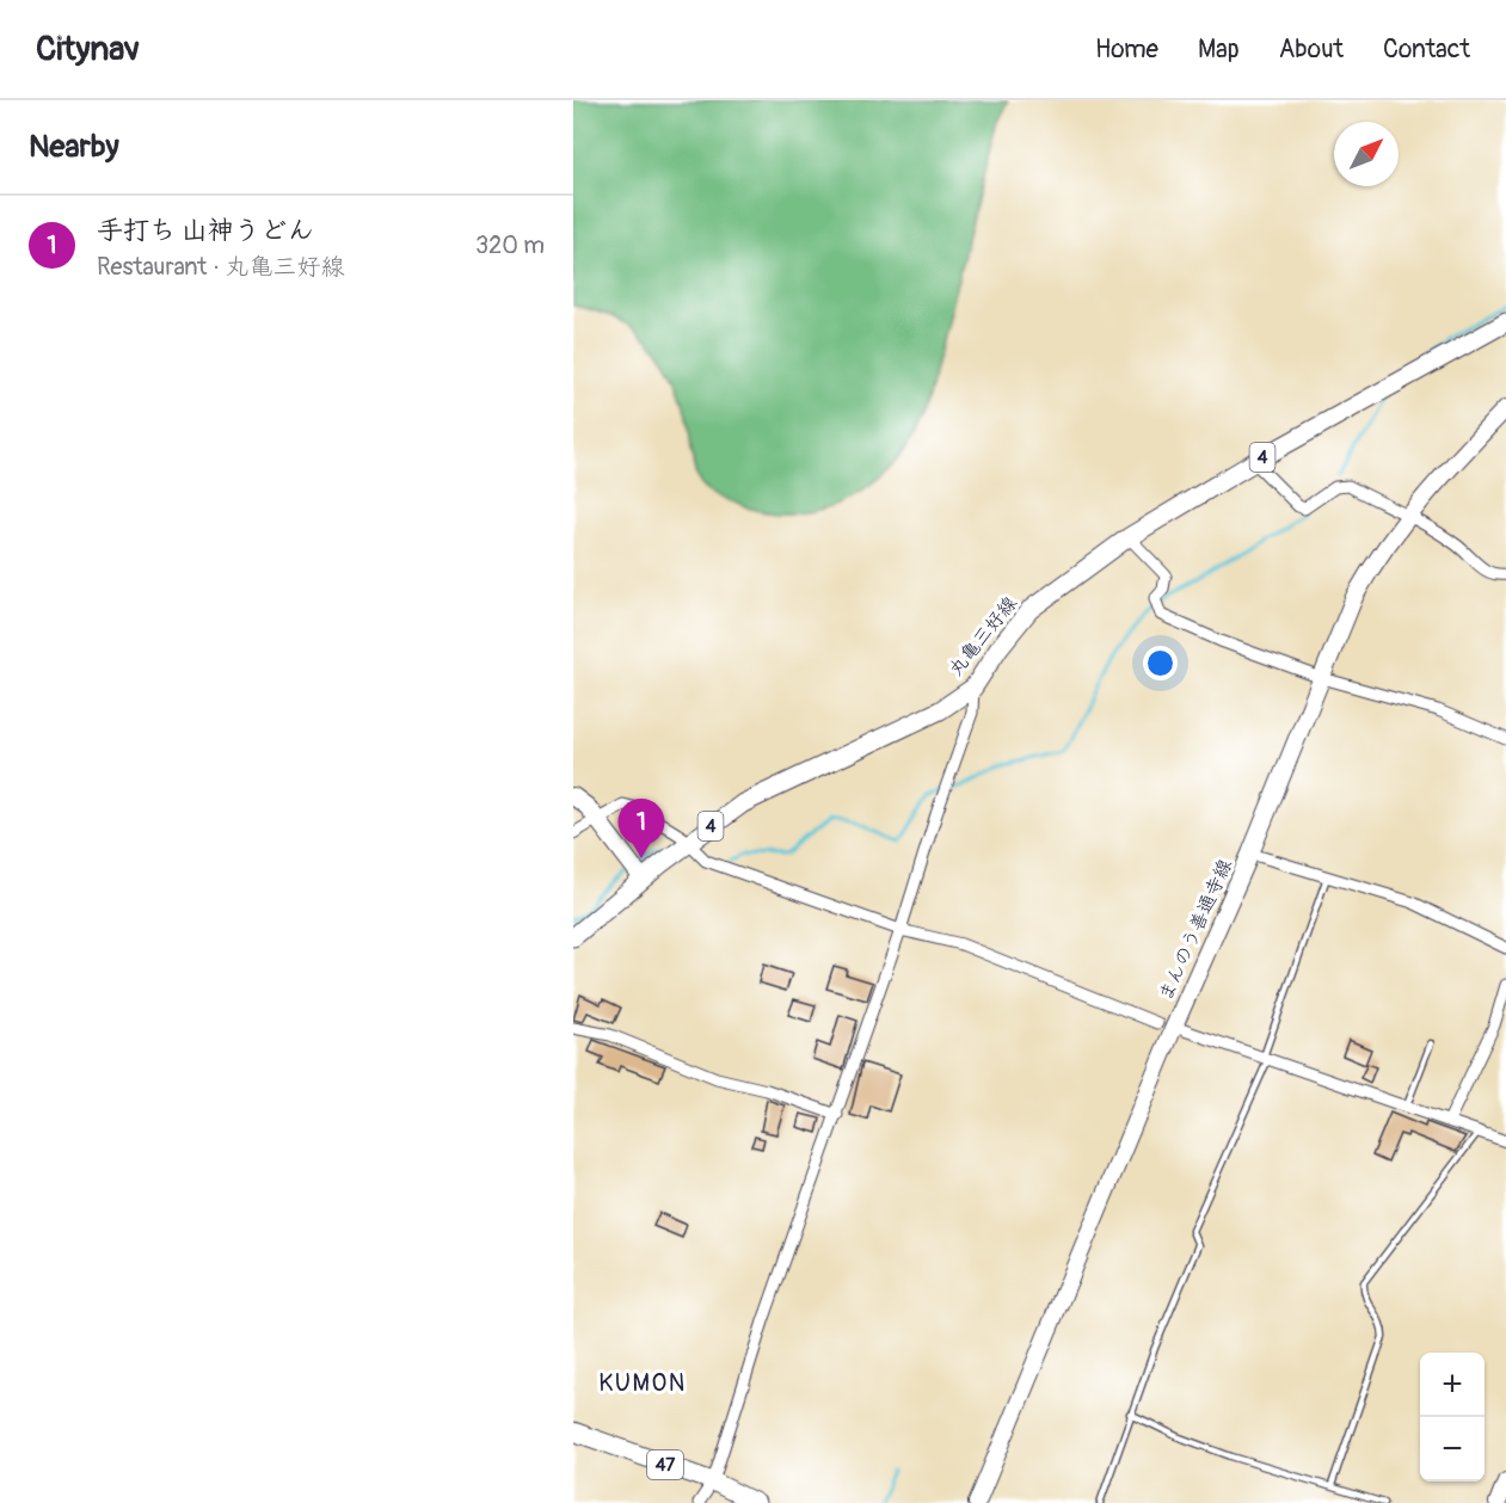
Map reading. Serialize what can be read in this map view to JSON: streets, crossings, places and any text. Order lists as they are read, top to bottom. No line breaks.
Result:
{"streets":{"main road":["4","丸亀三好線","まんのう善通寺線","47"]},"districts":["KUMON"],"north":"top right","page":{"header":"Citynav","nav":["Home","Map","About","Contact"],"heading":"Nearby","list":[{"mark":"1","name":"手打ち 山神うどん","note":"Restaurant · 丸亀三好線","value":"320 m"}],"pins":"1","map_buttons":["+","−"]}}
